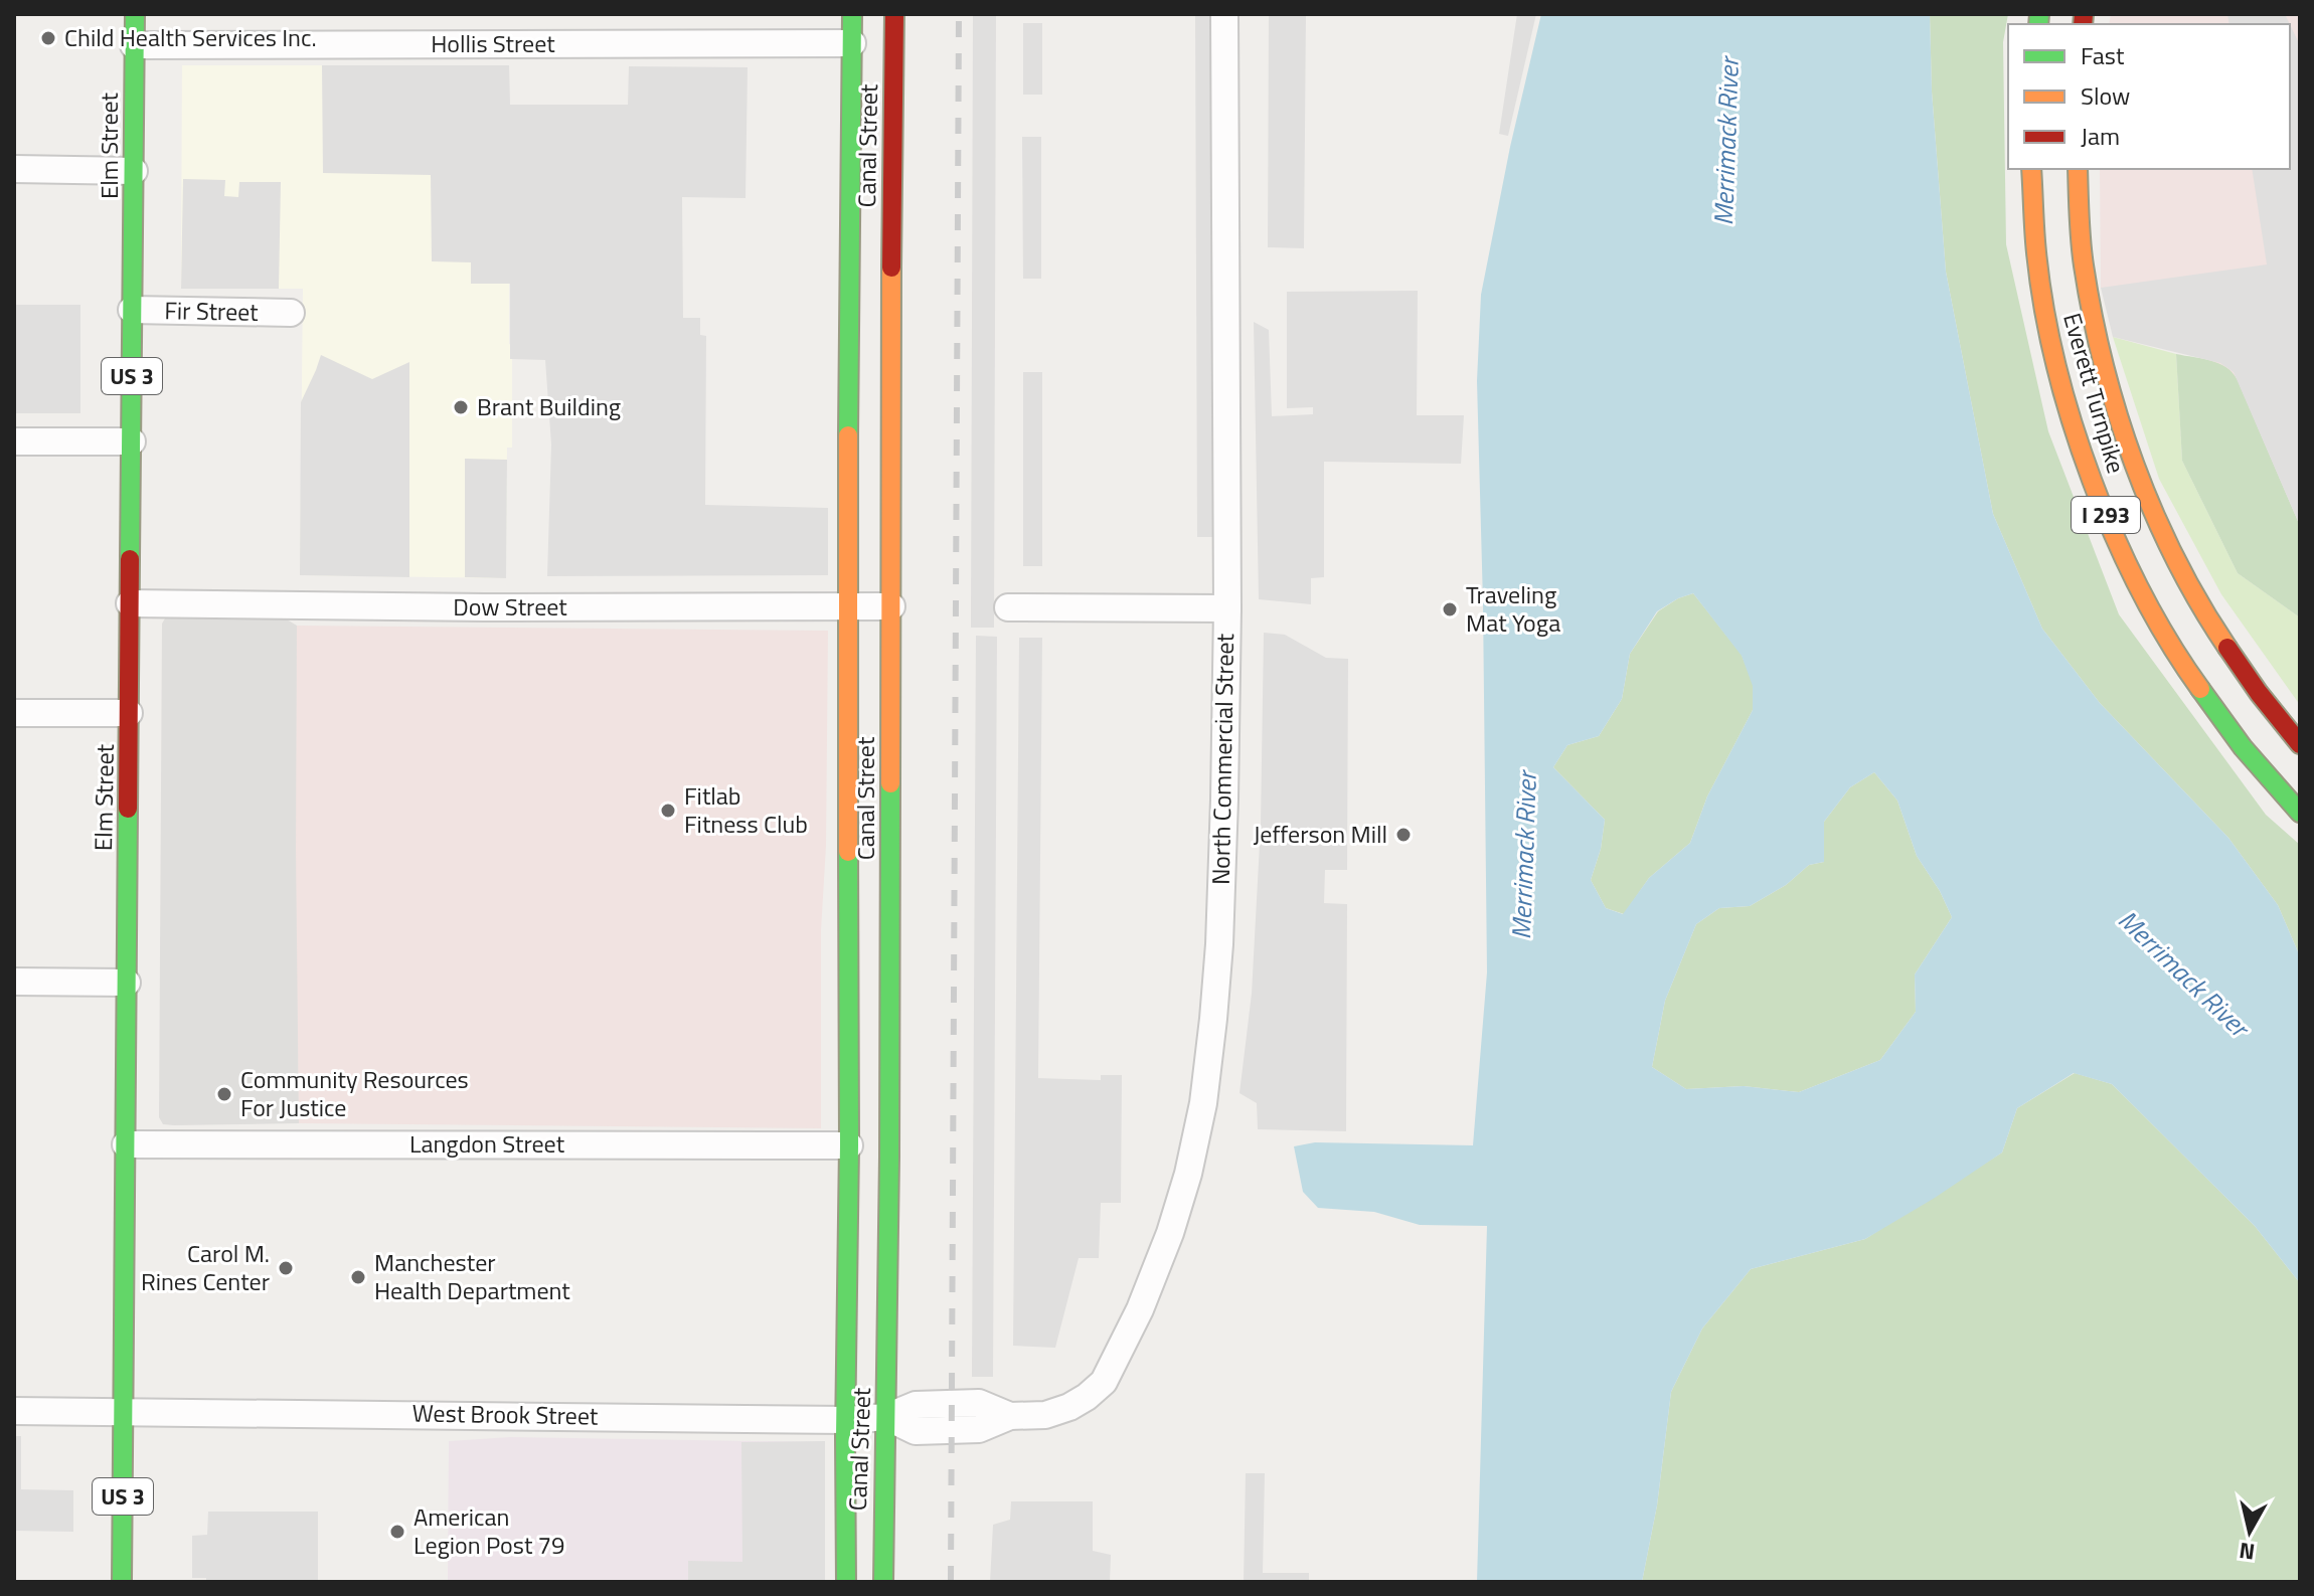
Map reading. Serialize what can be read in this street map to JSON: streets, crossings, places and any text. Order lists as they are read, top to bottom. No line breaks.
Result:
{"streets":{"main road":["Elm Street","Canal Street","US 3","Everett Turnpike","I 293"],"street":["Hollis Street","Fir Street","Dow Street","North Commercial Street","Langdon Street","West Brook Street"]},"crossings":[["Hollis Street","Elm Street"],["Hollis Street","Canal Street"],["Elm Street","Fir Street"],["Elm Street","Dow Street"],["Elm Street","Langdon Street"],["Elm Street","West Brook Street"],["Canal Street","Dow Street"],["Canal Street","North Commercial Street"],["Canal Street","Langdon Street"],["Canal Street","West Brook Street"],["North Commercial Street","West Brook Street"]],"water":["Merrimack River"],"places":["Child Health Services Inc.","Brant Building","Traveling Mat Yoga","Fitlab Fitness Club","Jefferson Mill","Community Resources For Justice","Carol M. Rines Center","Manchester Health Department","American Legion Post 79"],"legend":["Fast","Slow","Jam"],"north":"bottom"}
